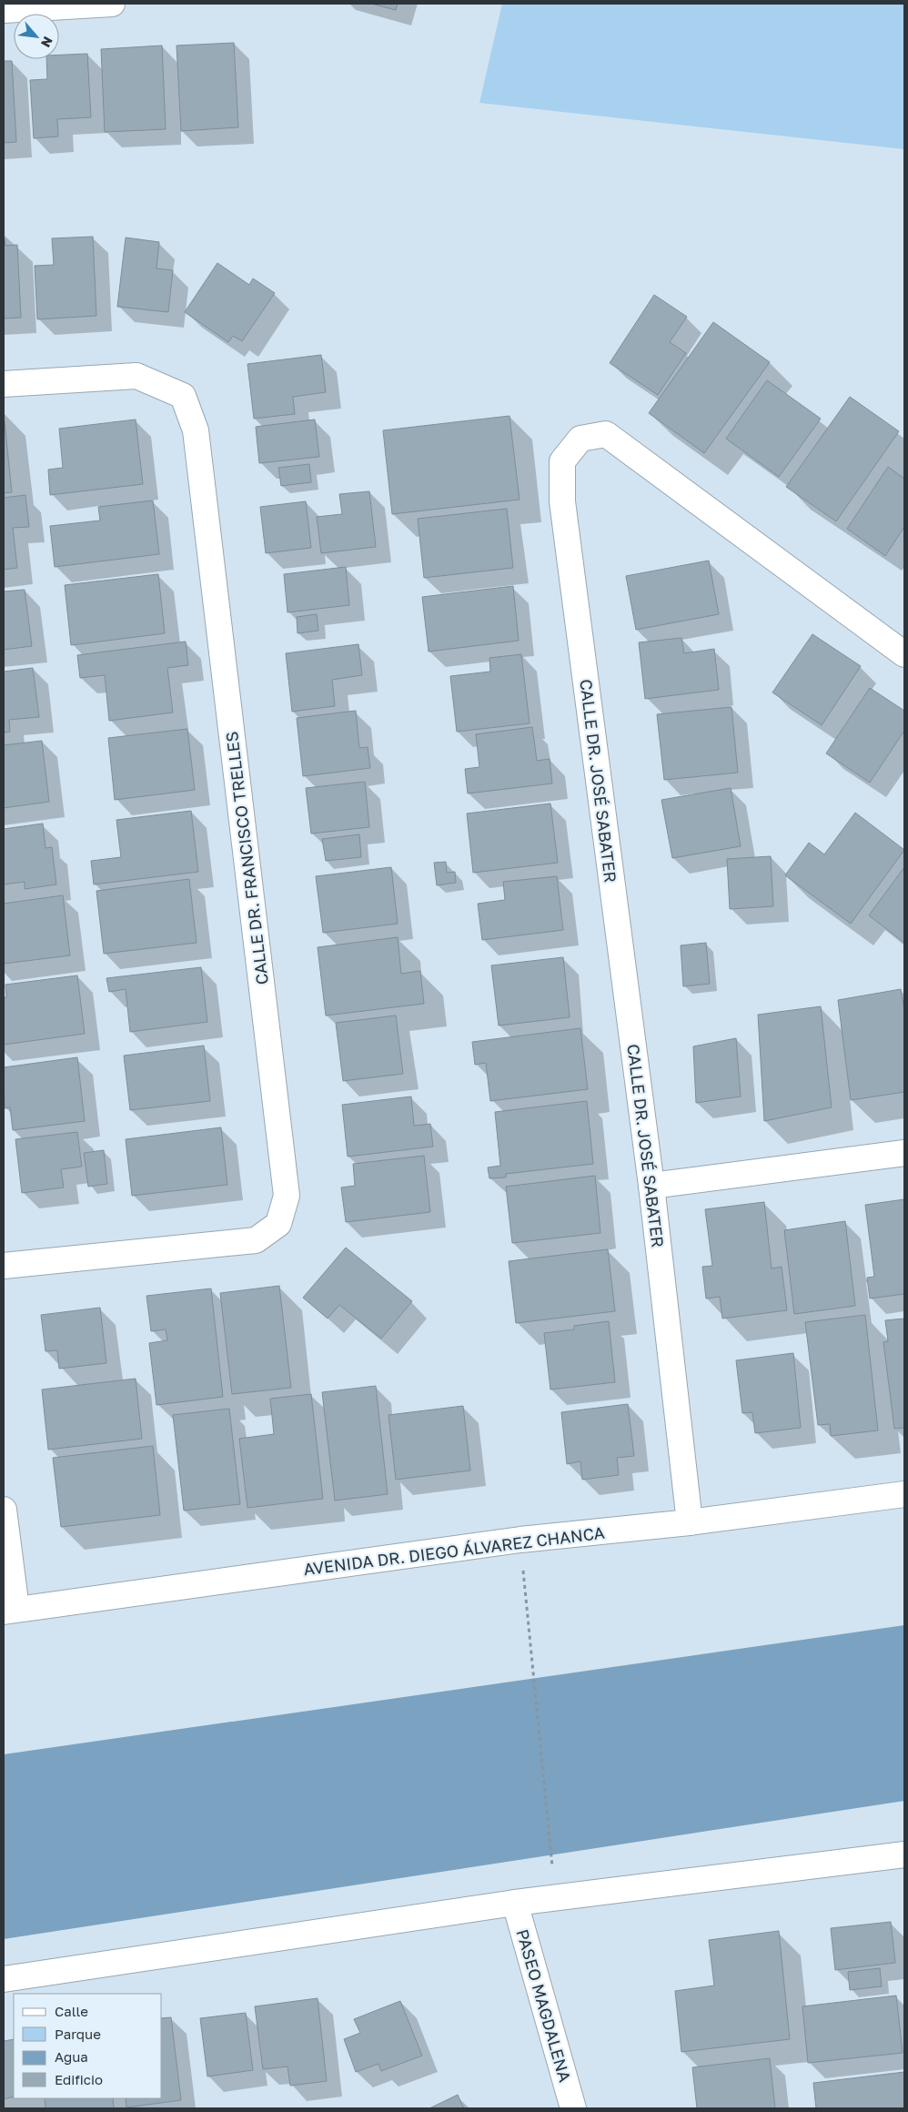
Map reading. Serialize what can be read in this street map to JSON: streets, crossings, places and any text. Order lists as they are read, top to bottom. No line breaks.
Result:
{"streets":{"street":["CALLE DR. JOSÉ SABATER","CALLE DR. FRANCISCO TRELLES","AVENIDA DR. DIEGO ÁLVAREZ CHANCA","PASEO MAGDALENA"]},"crossings":[["CALLE DR. JOSÉ SABATER","AVENIDA DR. DIEGO ÁLVAREZ CHANCA"]],"legend":["Calle","Parque","Agua","Edificio"],"north":"bottom right"}
